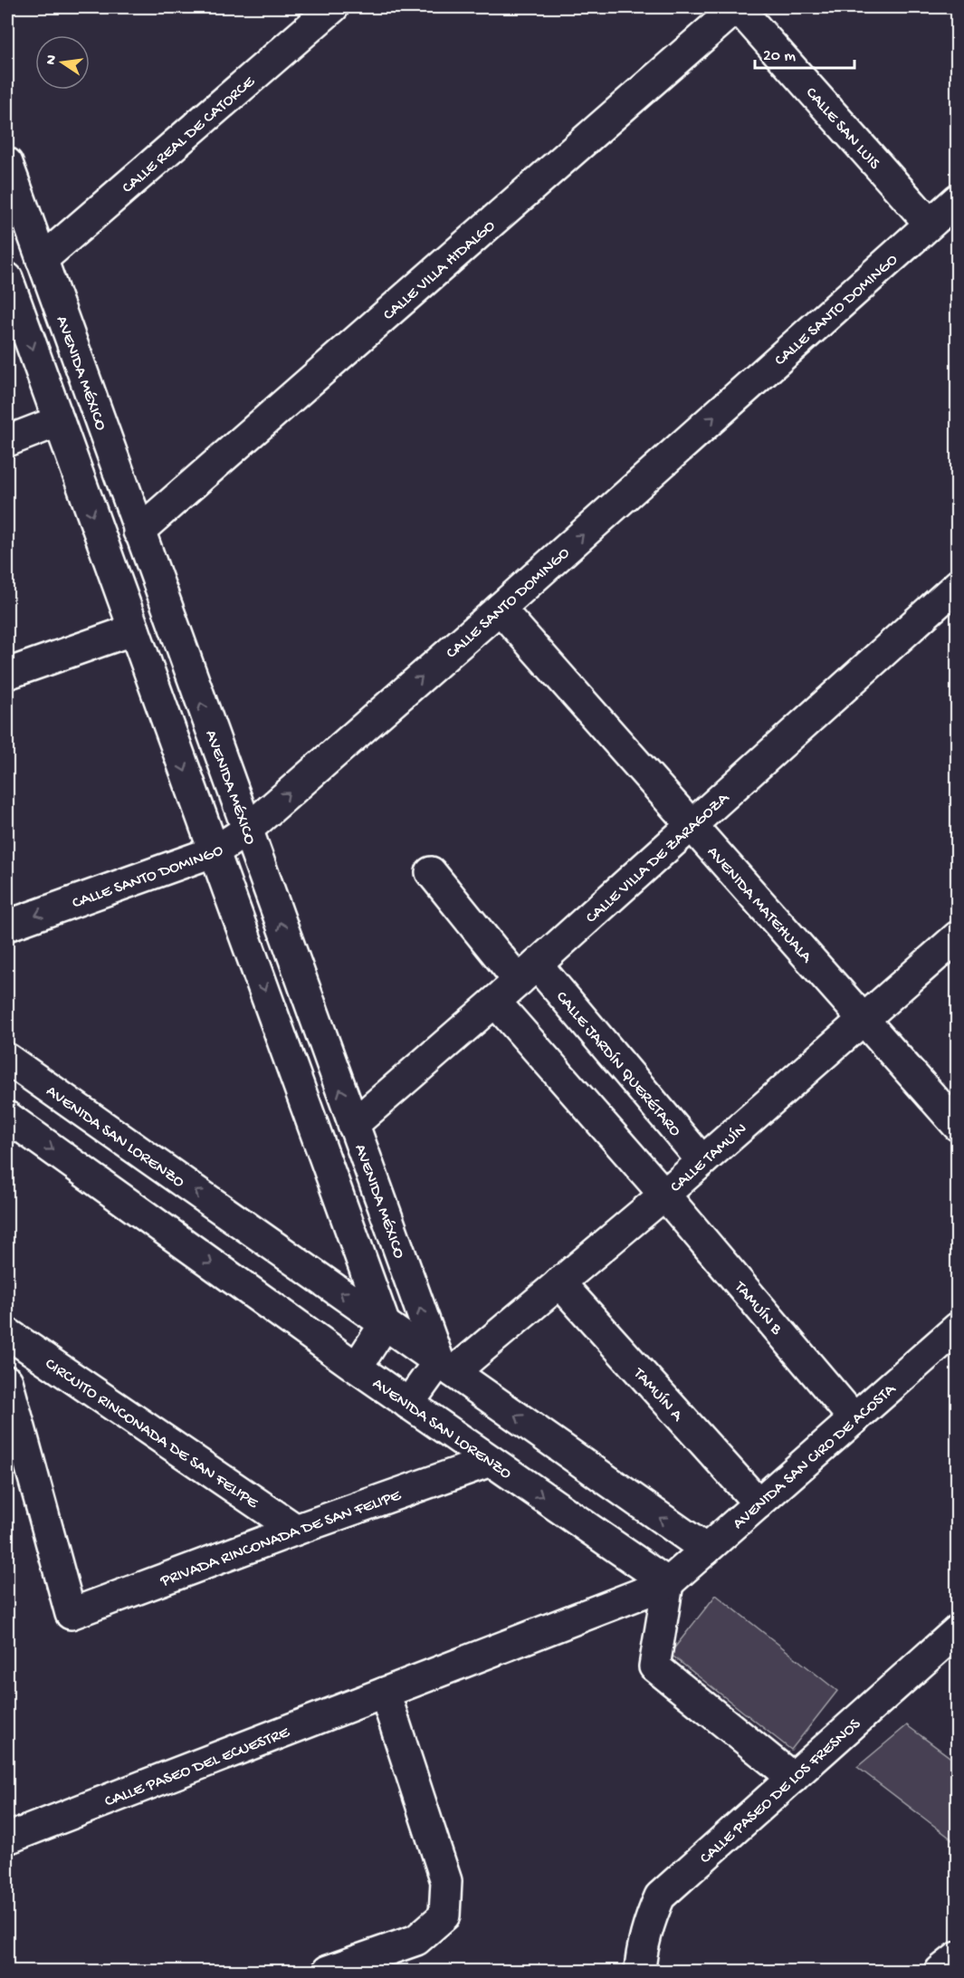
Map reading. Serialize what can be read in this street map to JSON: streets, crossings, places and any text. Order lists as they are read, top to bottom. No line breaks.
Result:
{"streets":{"street":["CALLE SAN LUIS","CALLE REAL DE CATORCE","CALLE VILLA HIDALGO","CALLE SANTO DOMINGO","AVENIDA MÉXICO","CALLE VILLA DE ZARAGOZA","AVENIDA MATEHUALA","CALLE JARDÍN QUERÉTARO","AVENIDA SAN LORENZO","CALLE TAMUÍN","TAMUÍN B","TAMUÍN A","CIRCUITO RINCONADA DE SAN FELIPE","AVENIDA SAN CIRO DE ACOSTA","PRIVADA RINCONADA DE SAN FELIPE","CALLE PASEO DEL ECUESTRE","CALLE PASEO DE LOS FRESNOS"]},"crossings":[["CALLE SAN LUIS","CALLE VILLA HIDALGO"],["CALLE SAN LUIS","CALLE SANTO DOMINGO"],["CALLE REAL DE CATORCE","AVENIDA MÉXICO"],["CALLE VILLA HIDALGO","AVENIDA MÉXICO"],["CALLE SANTO DOMINGO","AVENIDA MÉXICO"],["CALLE SANTO DOMINGO","AVENIDA MATEHUALA"],["AVENIDA MÉXICO","CALLE VILLA DE ZARAGOZA"],["AVENIDA MÉXICO","AVENIDA SAN LORENZO"],["AVENIDA MÉXICO","CALLE TAMUÍN"],["CALLE VILLA DE ZARAGOZA","AVENIDA MATEHUALA"],["CALLE VILLA DE ZARAGOZA","CALLE JARDÍN QUERÉTARO"],["AVENIDA MATEHUALA","CALLE TAMUÍN"],["CALLE JARDÍN QUERÉTARO","CALLE TAMUÍN"],["AVENIDA SAN LORENZO","CALLE TAMUÍN"],["AVENIDA SAN LORENZO","AVENIDA SAN CIRO DE ACOSTA"],["AVENIDA SAN LORENZO","PRIVADA RINCONADA DE SAN FELIPE"],["AVENIDA SAN LORENZO","CALLE PASEO DEL ECUESTRE"],["CALLE TAMUÍN","TAMUÍN B"],["CALLE TAMUÍN","TAMUÍN A"],["TAMUÍN B","AVENIDA SAN CIRO DE ACOSTA"],["TAMUÍN A","AVENIDA SAN CIRO DE ACOSTA"],["CIRCUITO RINCONADA DE SAN FELIPE","PRIVADA RINCONADA DE SAN FELIPE"],["AVENIDA SAN CIRO DE ACOSTA","CALLE PASEO DEL ECUESTRE"]],"scale_bar":"20 m","north":"left"}
